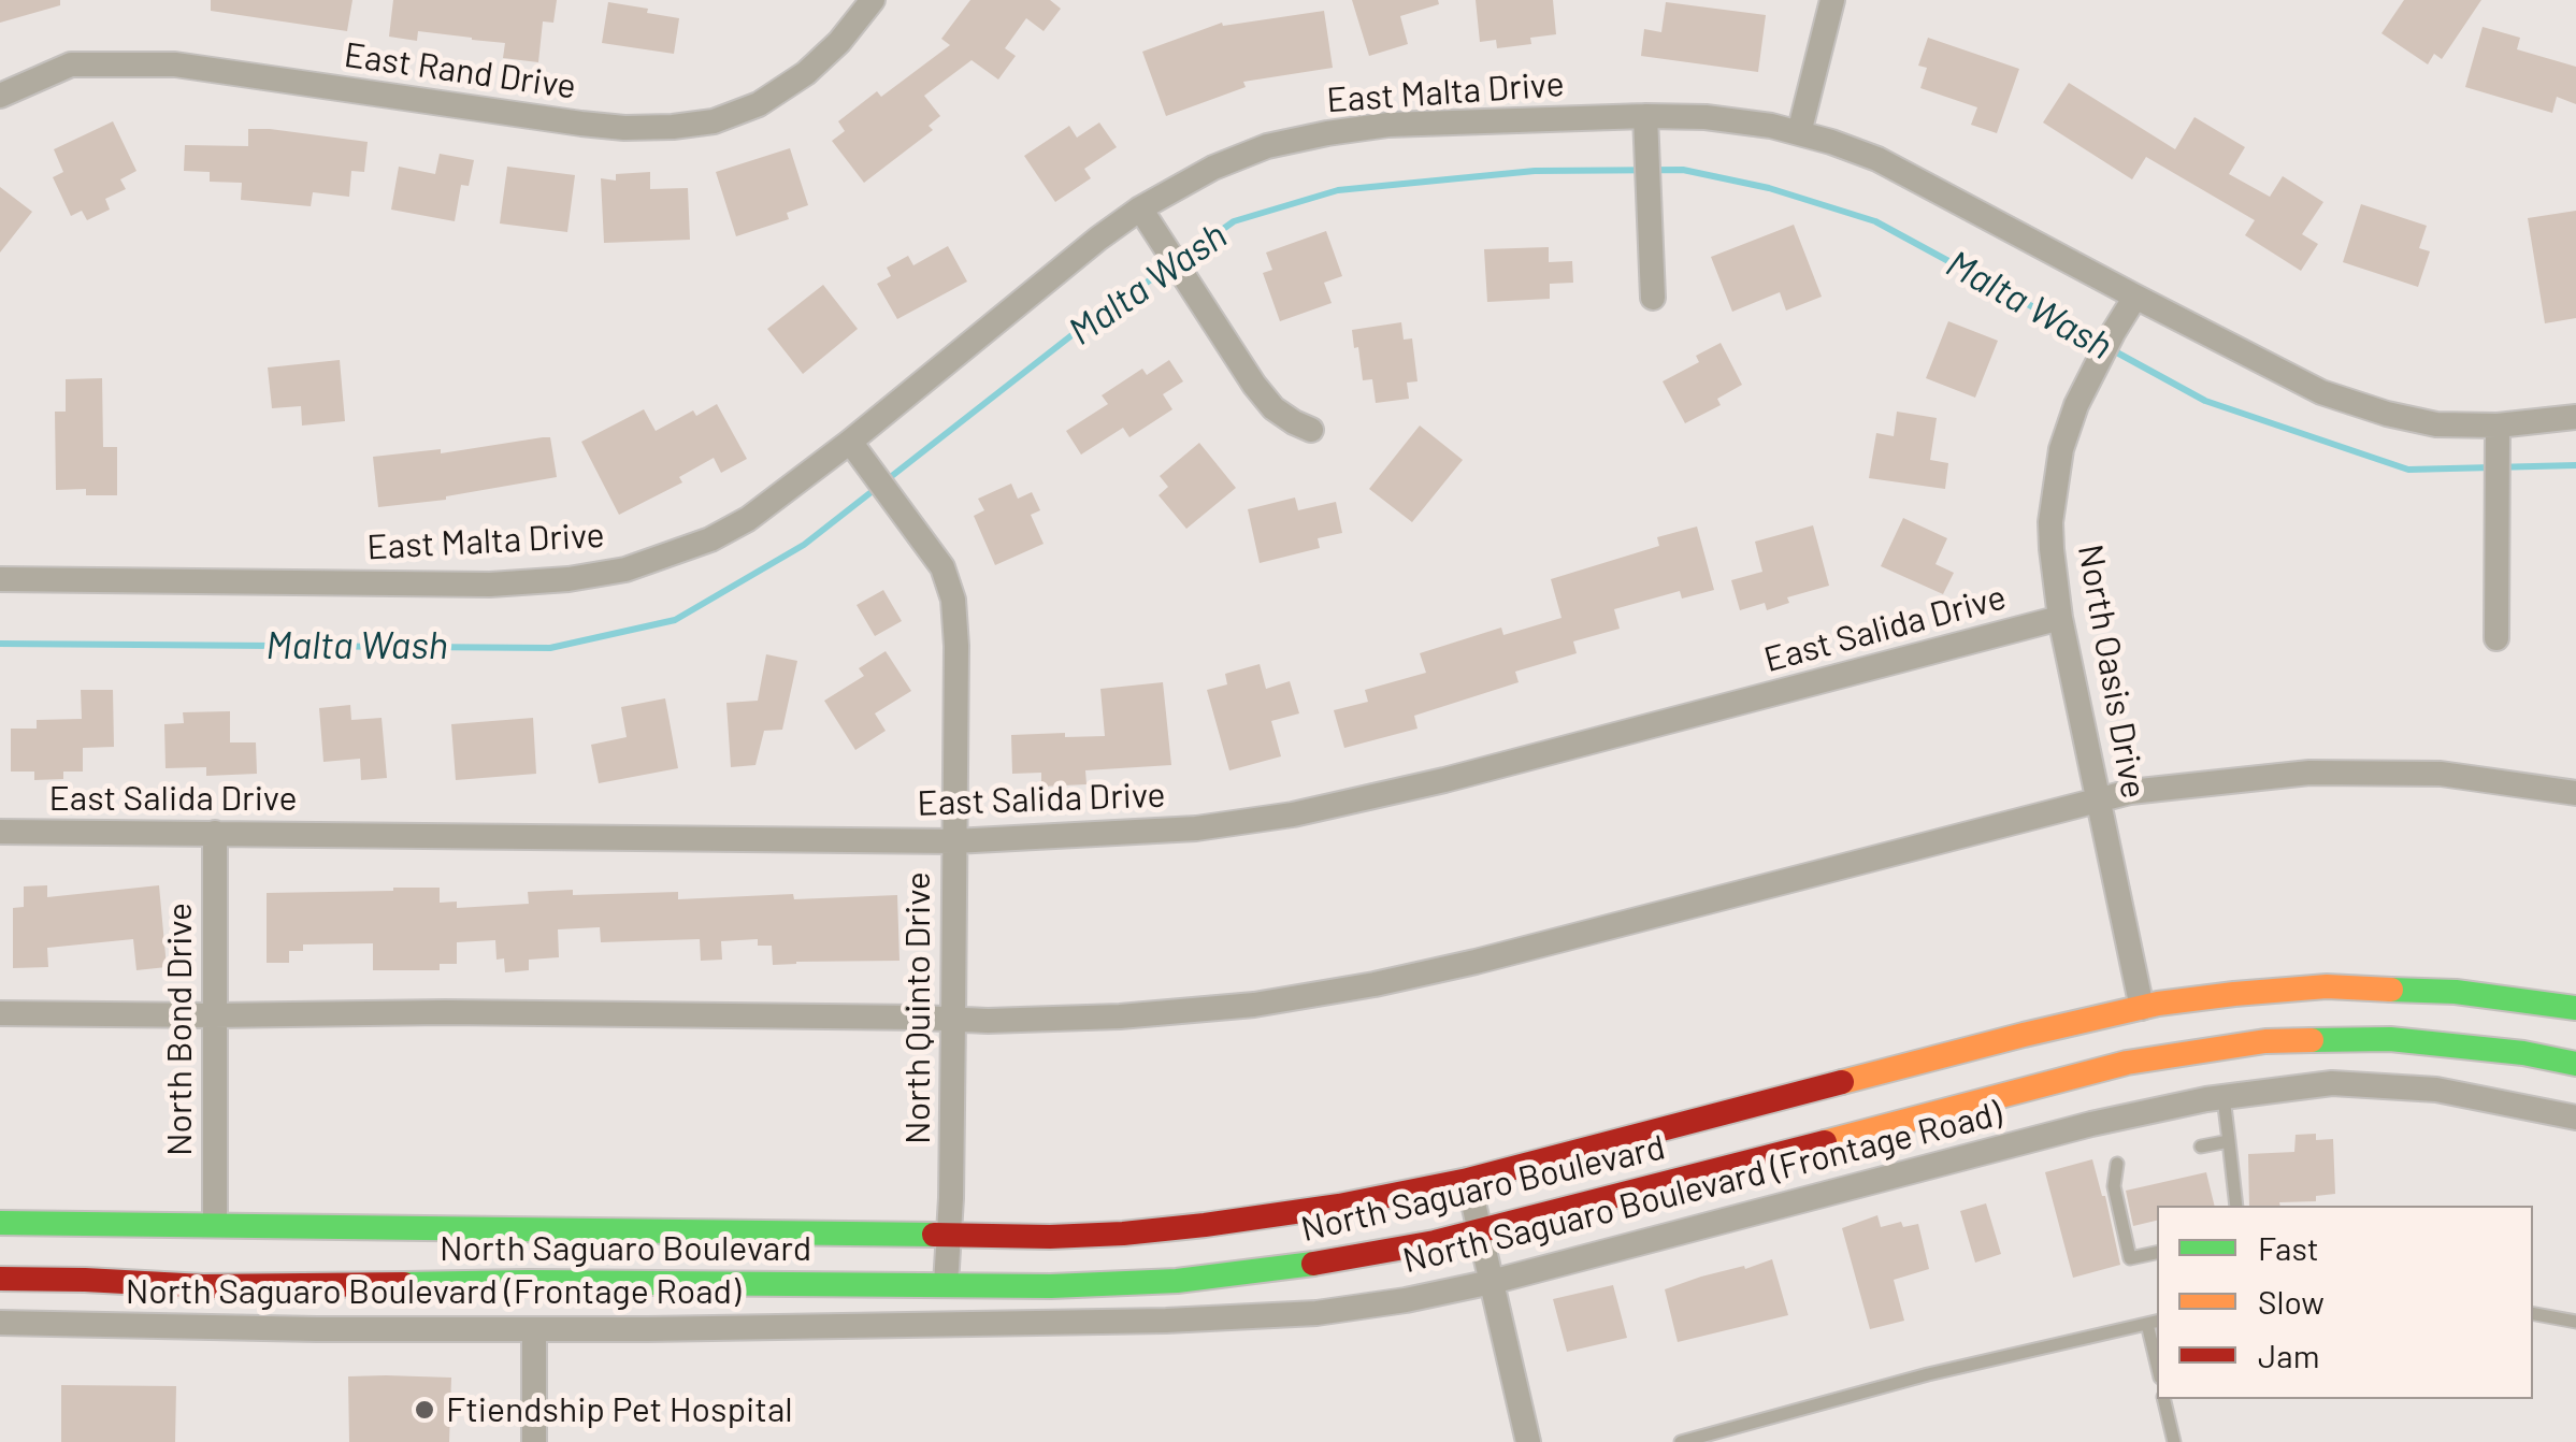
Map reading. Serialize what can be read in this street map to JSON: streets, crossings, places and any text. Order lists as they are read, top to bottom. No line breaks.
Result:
{"streets":{"main road":["North Saguaro Boulevard"],"street":["East Rand Drive","East Malta Drive","East Salida Drive","North Oasis Drive","North Quinto Drive","North Bond Drive","North Saguaro Boulevard (Frontage Road)"]},"crossings":[["East Malta Drive","North Oasis Drive"],["East Malta Drive","North Quinto Drive"],["East Salida Drive","North Oasis Drive"],["East Salida Drive","North Quinto Drive"],["East Salida Drive","North Bond Drive"],["North Oasis Drive","North Saguaro Boulevard"],["North Quinto Drive","North Saguaro Boulevard"],["North Bond Drive","North Saguaro Boulevard"]],"water":["Malta Wash"],"places":["Ftiendship Pet Hospital"],"legend":["Fast","Slow","Jam"]}
